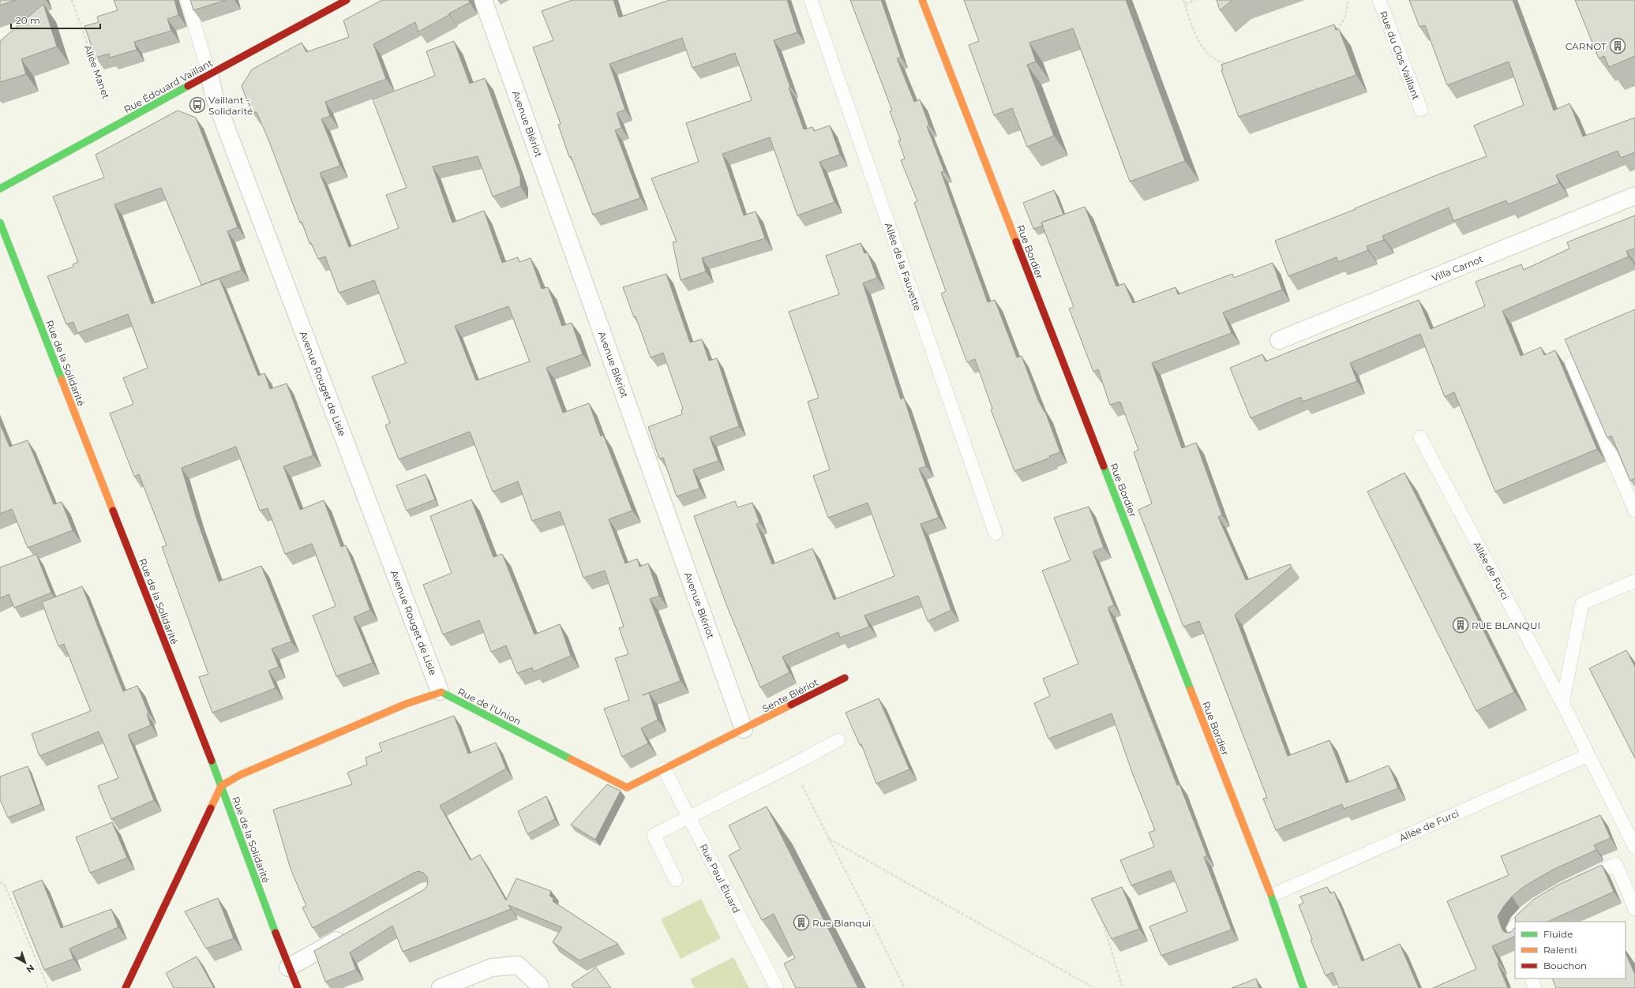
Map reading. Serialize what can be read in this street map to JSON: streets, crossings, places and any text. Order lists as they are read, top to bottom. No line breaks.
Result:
{"streets":{"street":["Rue Édouard Vaillant","Avenue Blériot","Rue Bordier","Villa Carnot","Rue de la Solidarité","Avenue Rouget de Lisle","Sente Blériot","Rue de l'Union"],"lane":["Rue du Clos Vaillant","Allée de la Fauvette","Allée de Furci","Rue Paul Éluard"],"path":["Allée Manet"]},"crossings":[["Allée Manet","Rue Édouard Vaillant"],["Rue Édouard Vaillant","Avenue Rouget de Lisle"],["Avenue Blériot","Sente Blériot"],["Avenue Blériot","Rue de l'Union"],["Rue Bordier","Allée de Furci"],["Avenue Rouget de Lisle","Rue de l'Union"],["Sente Blériot","Rue de l'Union"],["Rue de l'Union","Rue Paul Éluard"]],"places":{"building":["CARNOT","RUE BLANQUI","Rue Blanqui"],"bus stop":["Vaillant - Solidarité"]},"legend":["Fluide","Ralenti","Bouchon"],"scale_bar":"20 m","north":"bottom right"}
